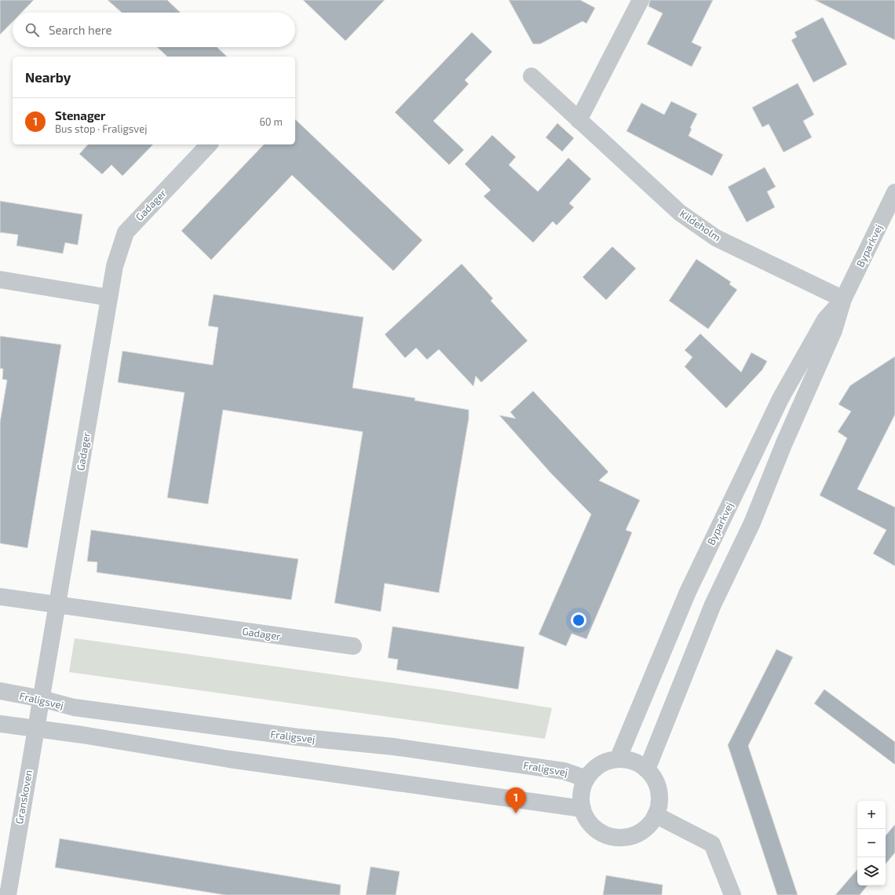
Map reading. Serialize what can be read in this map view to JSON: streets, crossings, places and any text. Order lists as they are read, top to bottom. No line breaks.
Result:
{"streets":{"street":["Gadager","Kildeholm","Byparkvej","Fraligsvej","Granskoven"]},"crossings":[["Gadager","Fraligsvej"],["Gadager","Granskoven"],["Kildeholm","Byparkvej"],["Byparkvej","Fraligsvej"],["Fraligsvej","Granskoven"]],"page":{"search":"Search here","heading":"Nearby","list":[{"mark":"1","name":"Stenager","note":"Bus stop · Fraligsvej","value":"60 m"}],"pins":"1","map_buttons":["+","−"]}}
